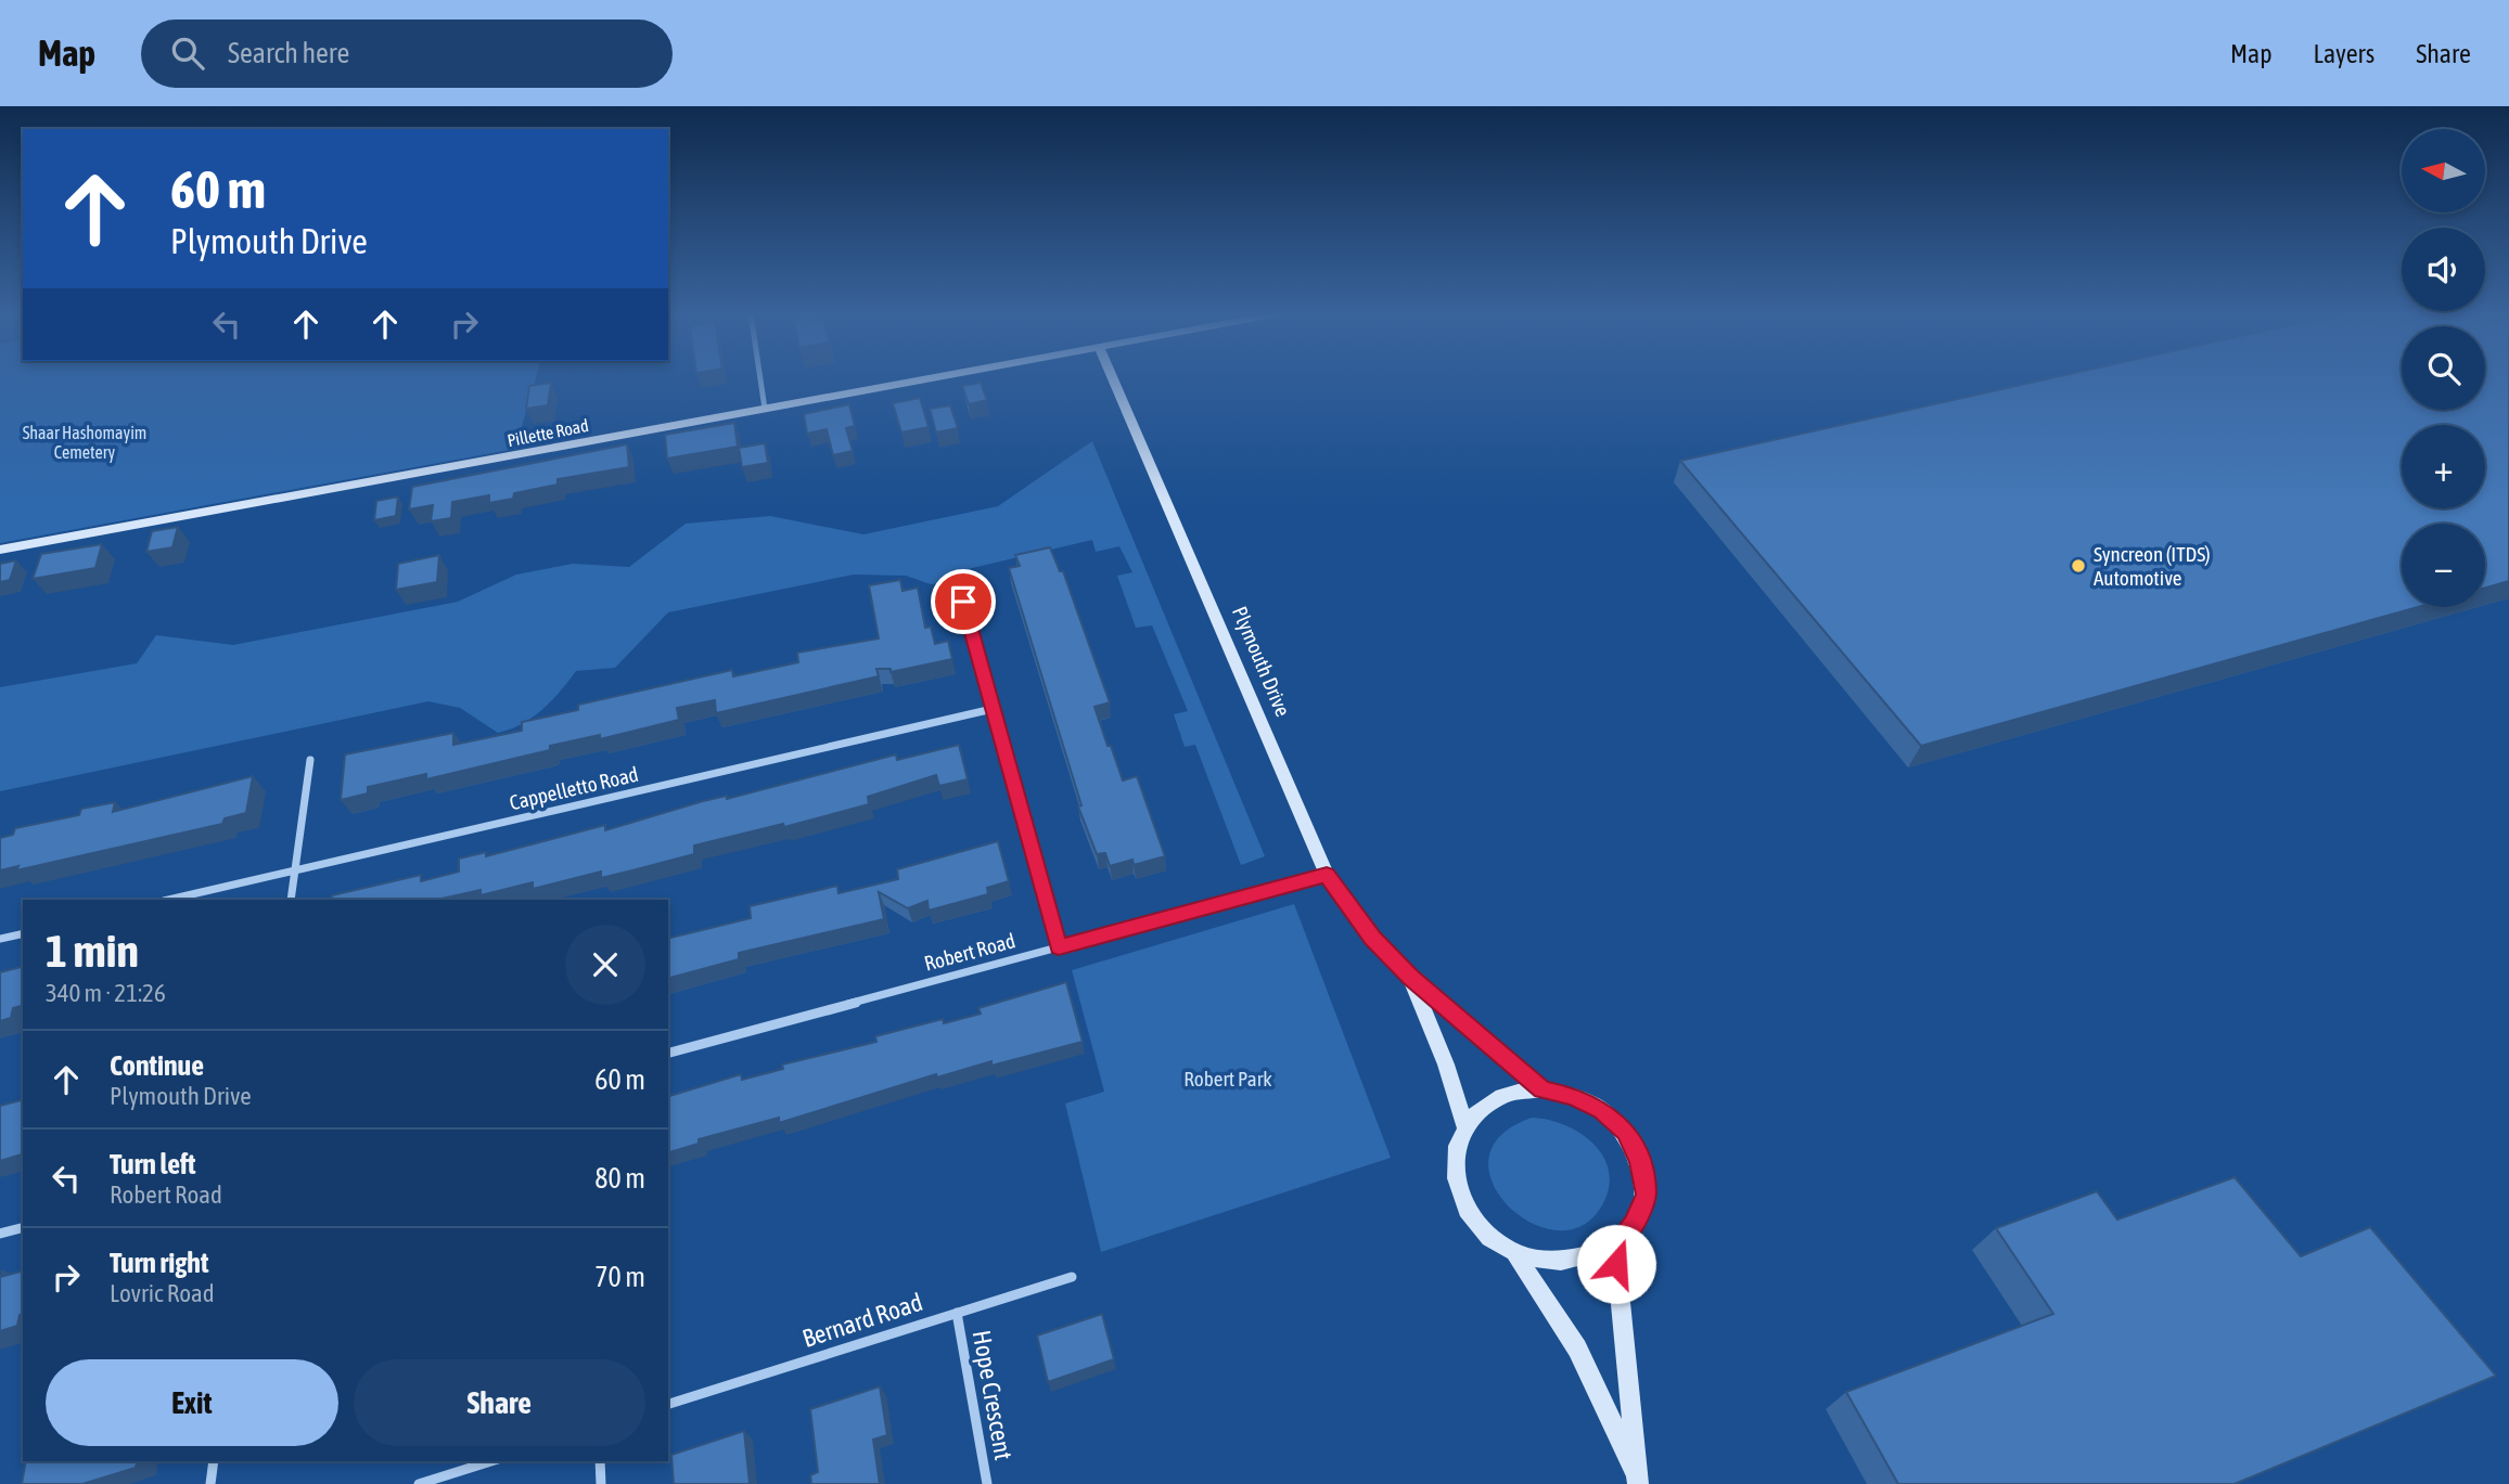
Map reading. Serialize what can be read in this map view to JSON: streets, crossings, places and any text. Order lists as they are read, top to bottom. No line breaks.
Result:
{"streets":{"street":["Pillette Road","Plymouth Drive","Cappelletto Road","Robert Road","Bernard Road","Hope Crescent"]},"crossings":[["Plymouth Drive","Robert Road"],["Bernard Road","Hope Crescent"]],"parks":["Shaar Hashomayim Cemetery","Robert Park"],"places":["Syncreon (ITDS) Automotive"],"north":"left","page":{"header":"Map","search":"Search here","nav":["Map","Layers","Share"],"map_buttons":["+","−"],"turn":["60 m","Plymouth Drive"],"heading":["1 min","340 m · 21:26"],"list":[{"name":"Continue","note":"Plymouth Drive","value":"60 m"},{"name":"Turn left","note":"Robert Road","value":"80 m"},{"name":"Turn right","note":"Lovric Road","value":"70 m"}],"buttons":["Exit","Share"]}}
